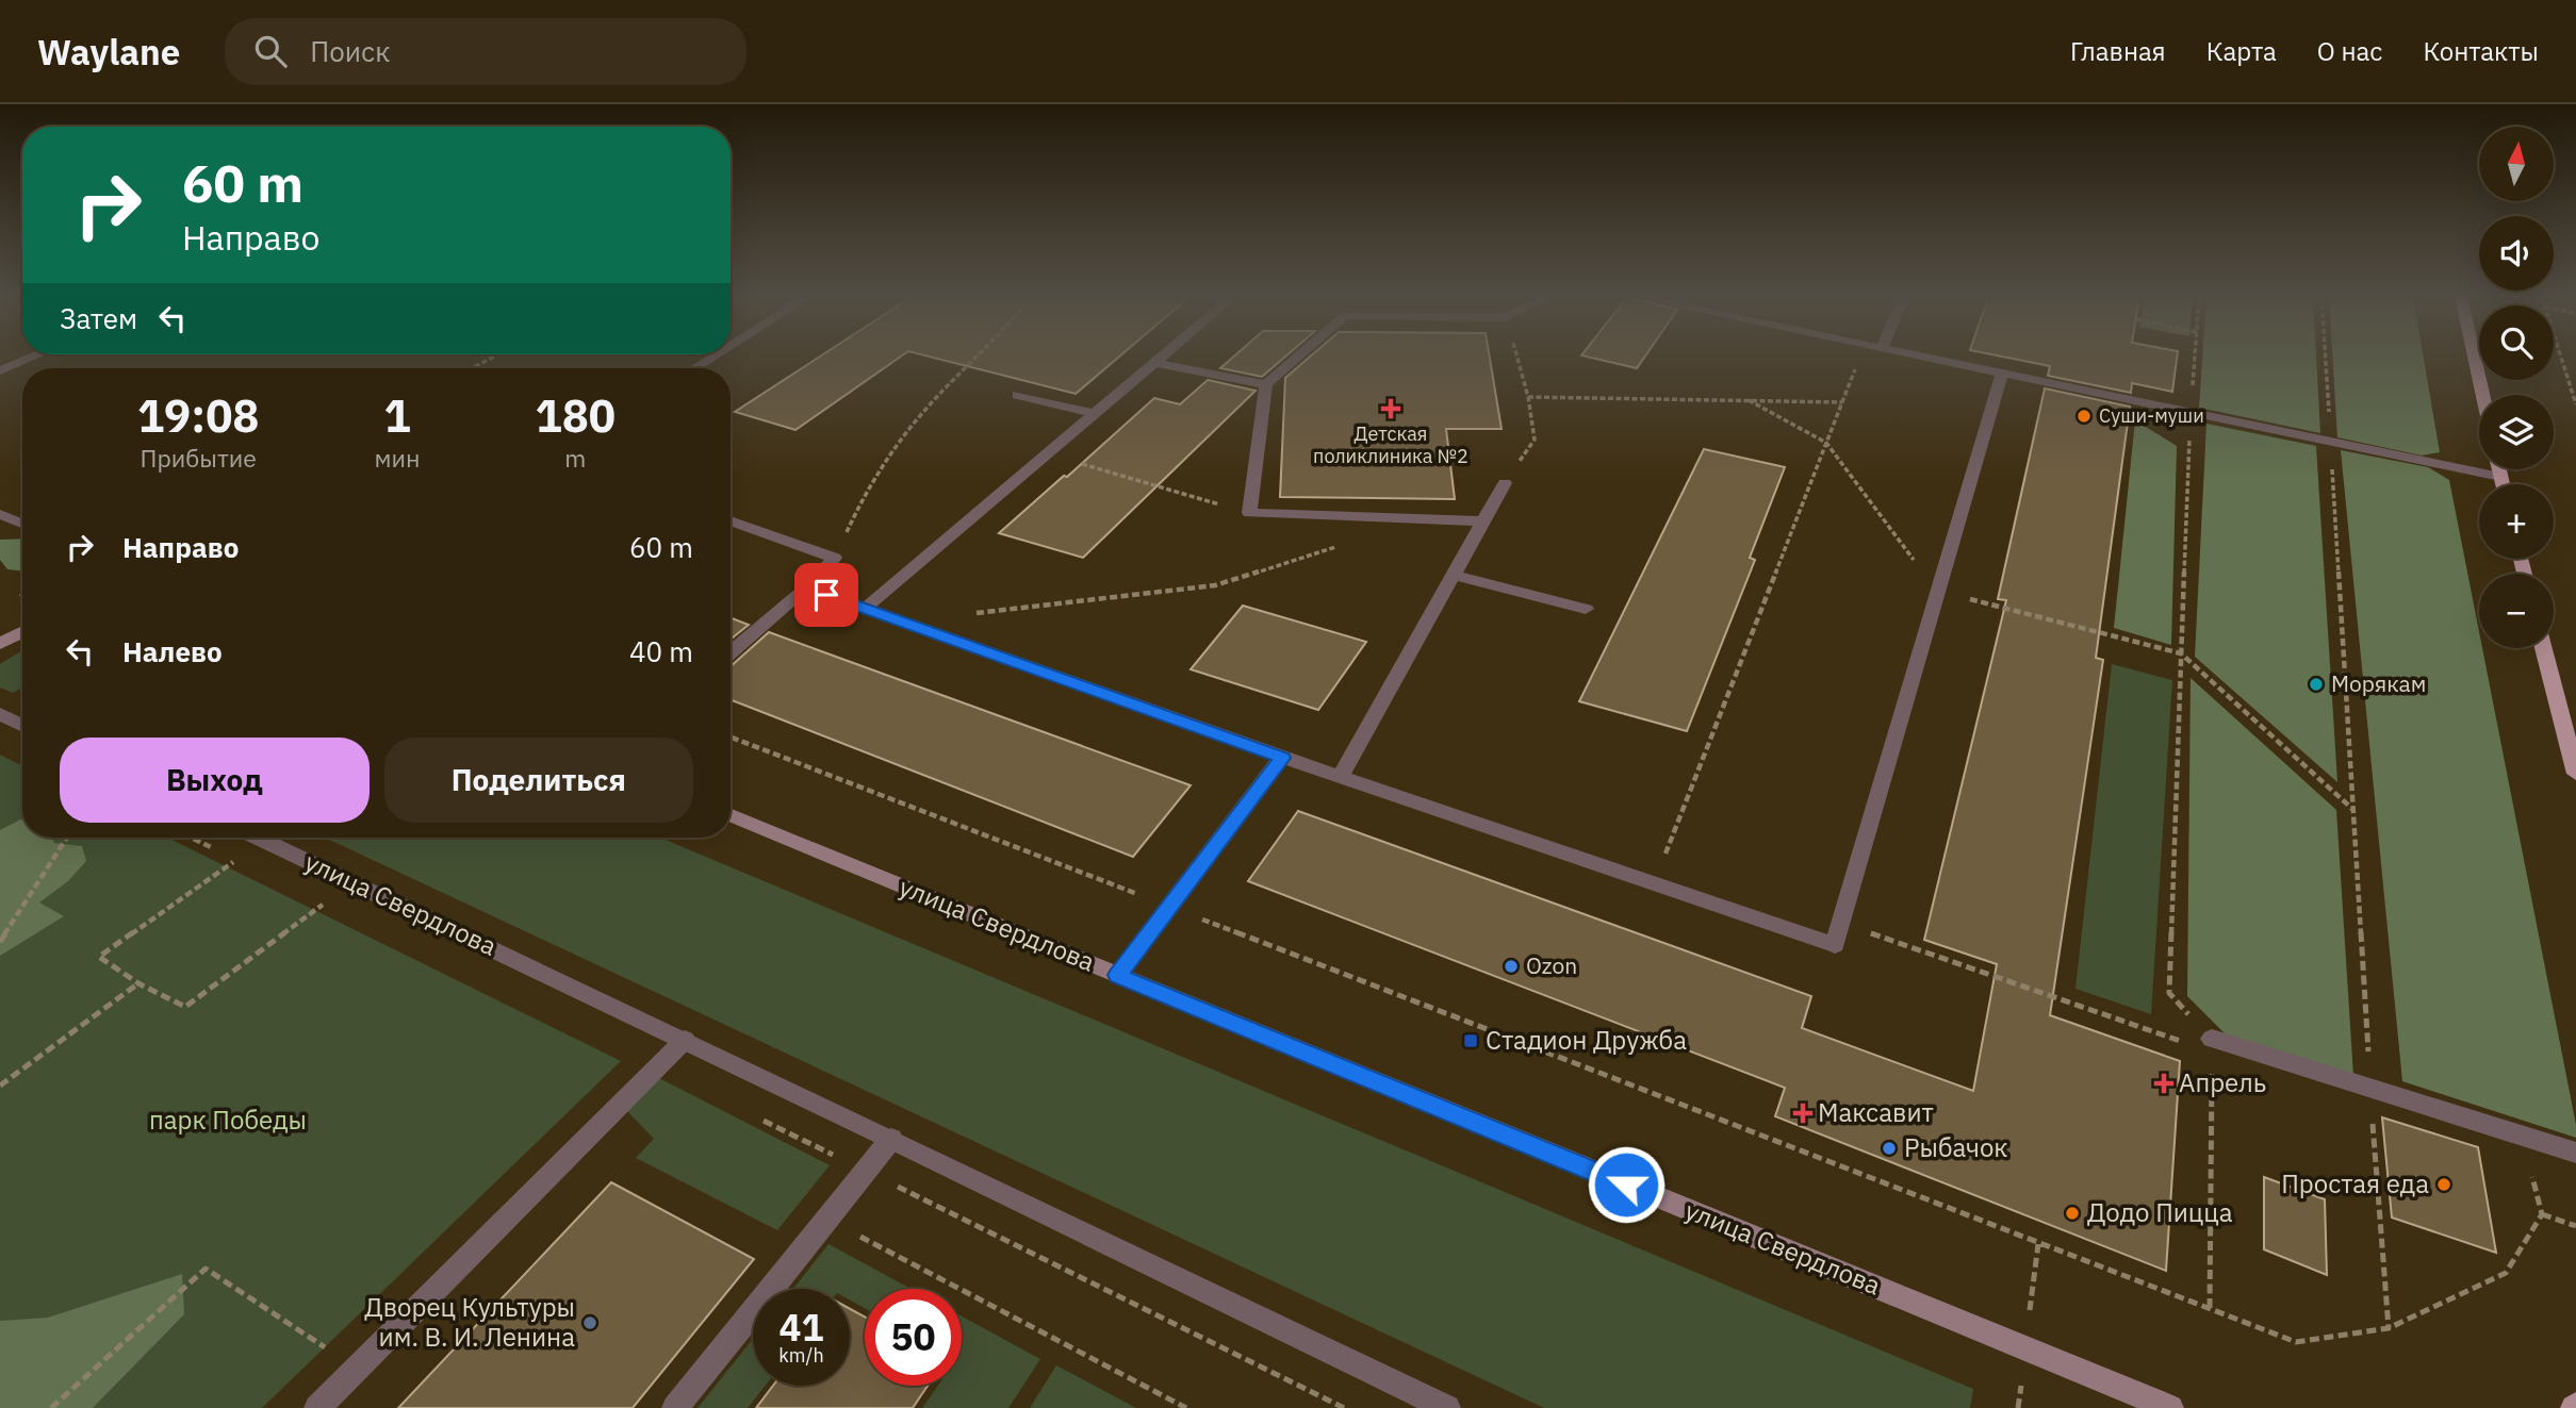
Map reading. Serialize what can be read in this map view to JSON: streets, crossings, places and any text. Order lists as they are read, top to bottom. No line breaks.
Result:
{"streets":{"main road":["улица Свердлова"]},"parks":["парк Победы"],"places":{"health":["Детская поликлиника №2","Апрель","Максавит"],"other":["Суши-муши","Морякам","Ozon","Рыбачок","Простая еда","Додо Пицца","Дворец Культуры им. В. И. Ленина"],"transit":["Стадион Дружба"]},"north":"top","page":{"header":"Waylane","search":"Поиск","nav":["Главная","Карта","О нас","Контакты"],"map_buttons":["+","−"],"turn":["60 m","Направо"],"then":"Затем","eta":["19:08","Прибытие","1","мин","180","m"],"list":[{"name":"Направо","value":"60 m"},{"name":"Налево","value":"40 m"}],"buttons":["Выход","Поделиться"],"speed":"41 km/h","limit":"50"}}
